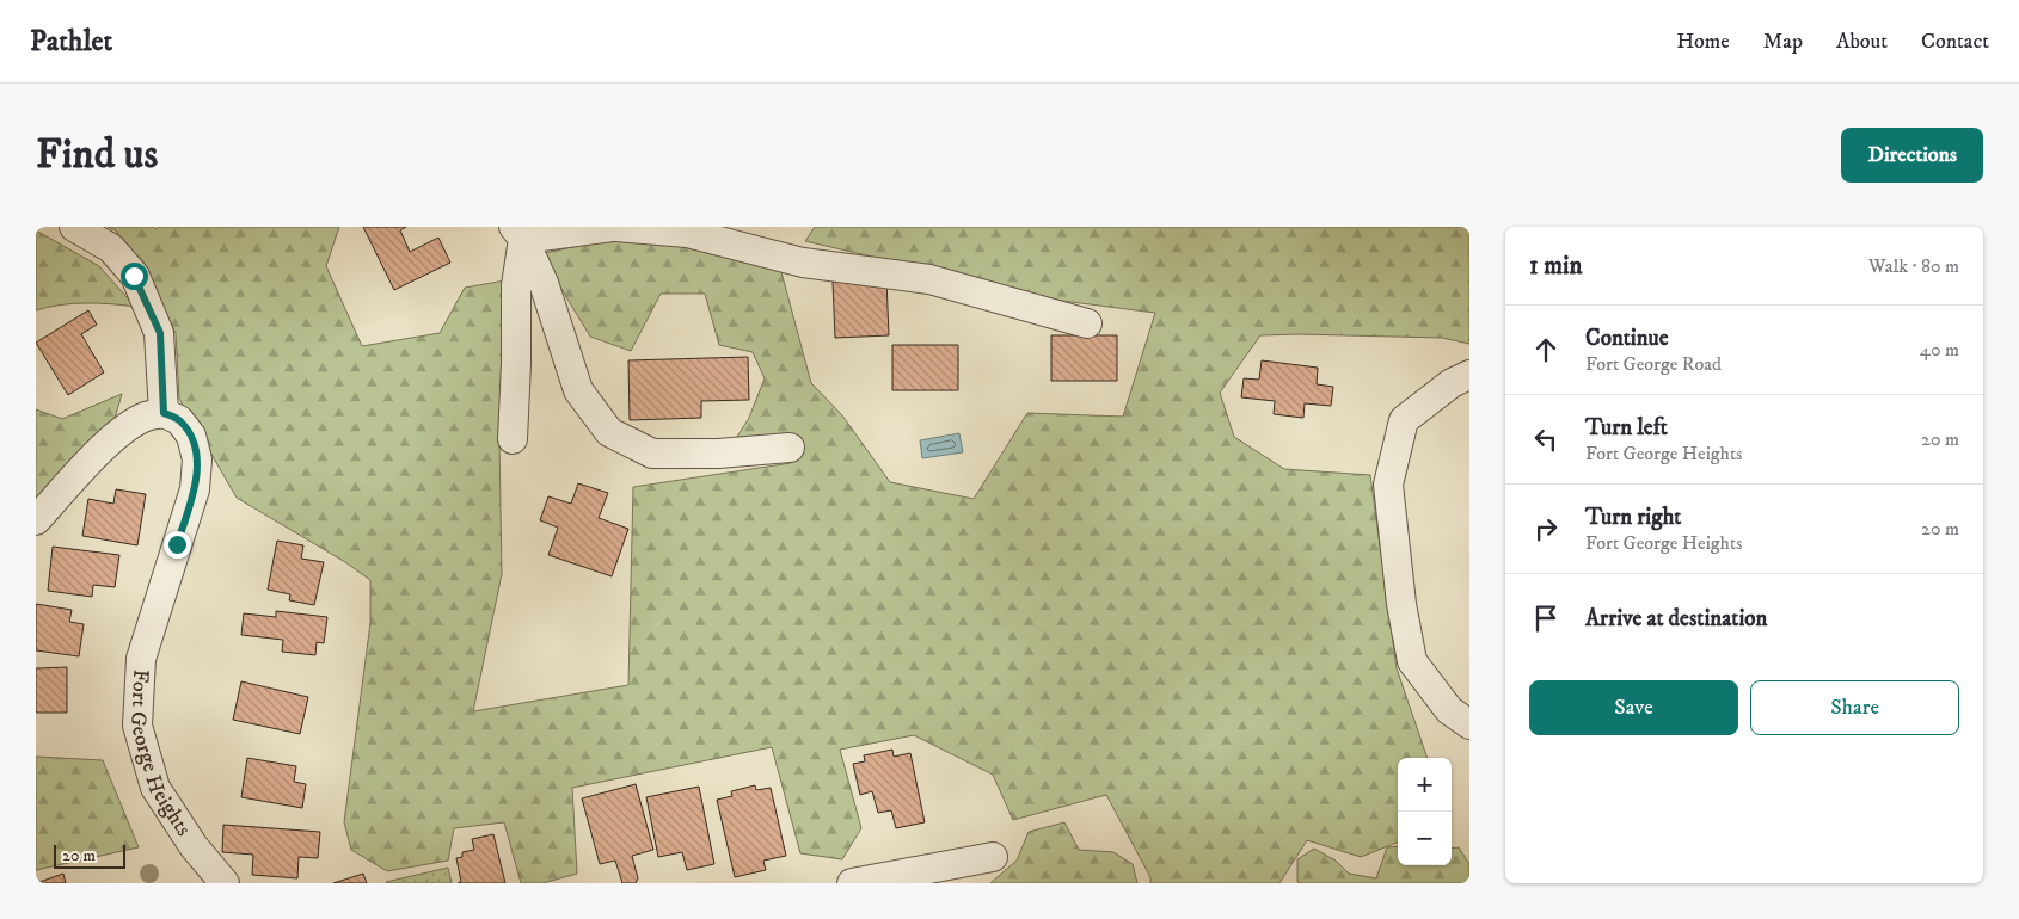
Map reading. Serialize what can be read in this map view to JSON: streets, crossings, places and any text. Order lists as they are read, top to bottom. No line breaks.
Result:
{"streets":{"street":["Fort George Heights"]},"scale_bar":"20 m","page":{"header":"Pathlet","nav":["Home","Map","About","Contact"],"buttons":["Directions",["Save","Share"]],"title":"Find us","heading":["1 min","Walk · 80 m"],"list":[["Continue","Fort George Road","40 m"],["Turn left","Fort George Heights","20 m"],["Turn right","Fort George Heights","20 m"],"Arrive at destination"],"map_buttons":["+","−"],"scale":"20 m"}}
